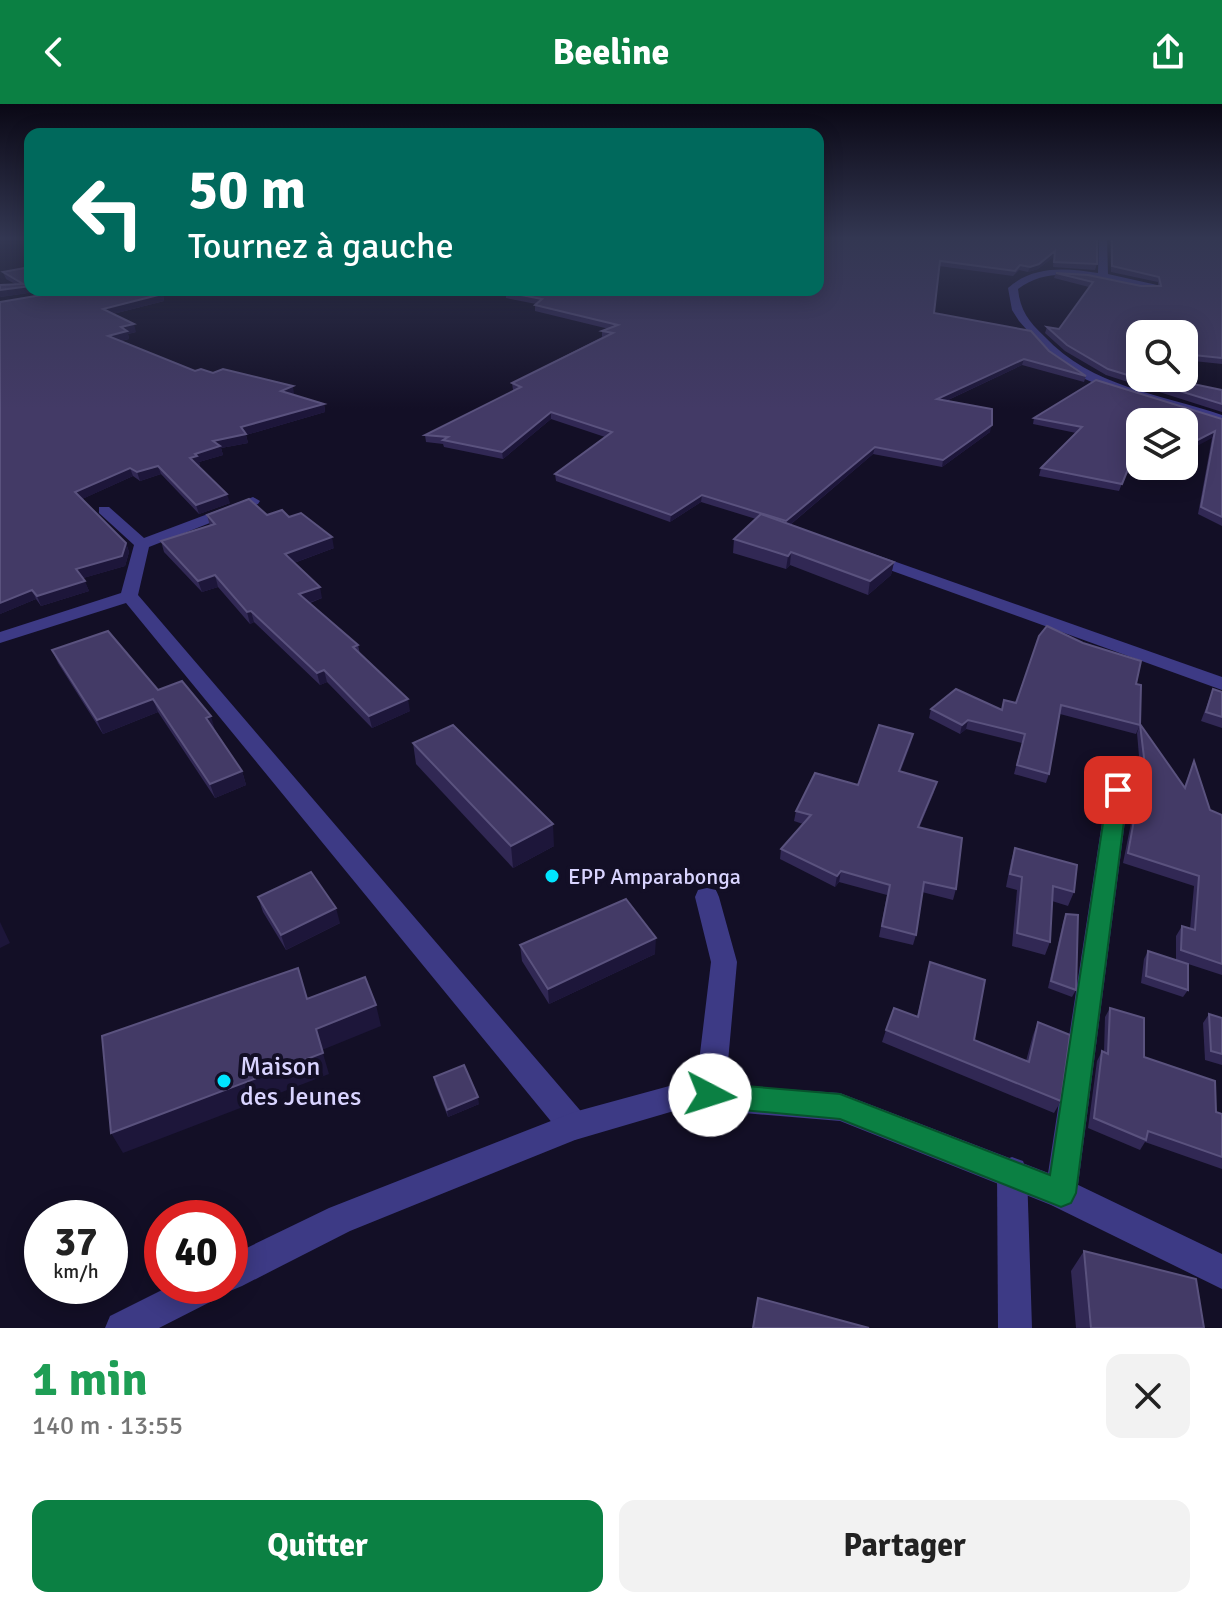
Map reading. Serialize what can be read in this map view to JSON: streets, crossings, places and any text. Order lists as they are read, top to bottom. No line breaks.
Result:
{"places":["EPP Amparabonga","Maison des Jeunes"],"page":{"header":"Beeline","turn":["50 m","Tournez à gauche"],"speed":"37 km/h","limit":"40","heading":["1 min","140 m · 13:55"],"buttons":["Quitter","Partager"]}}
